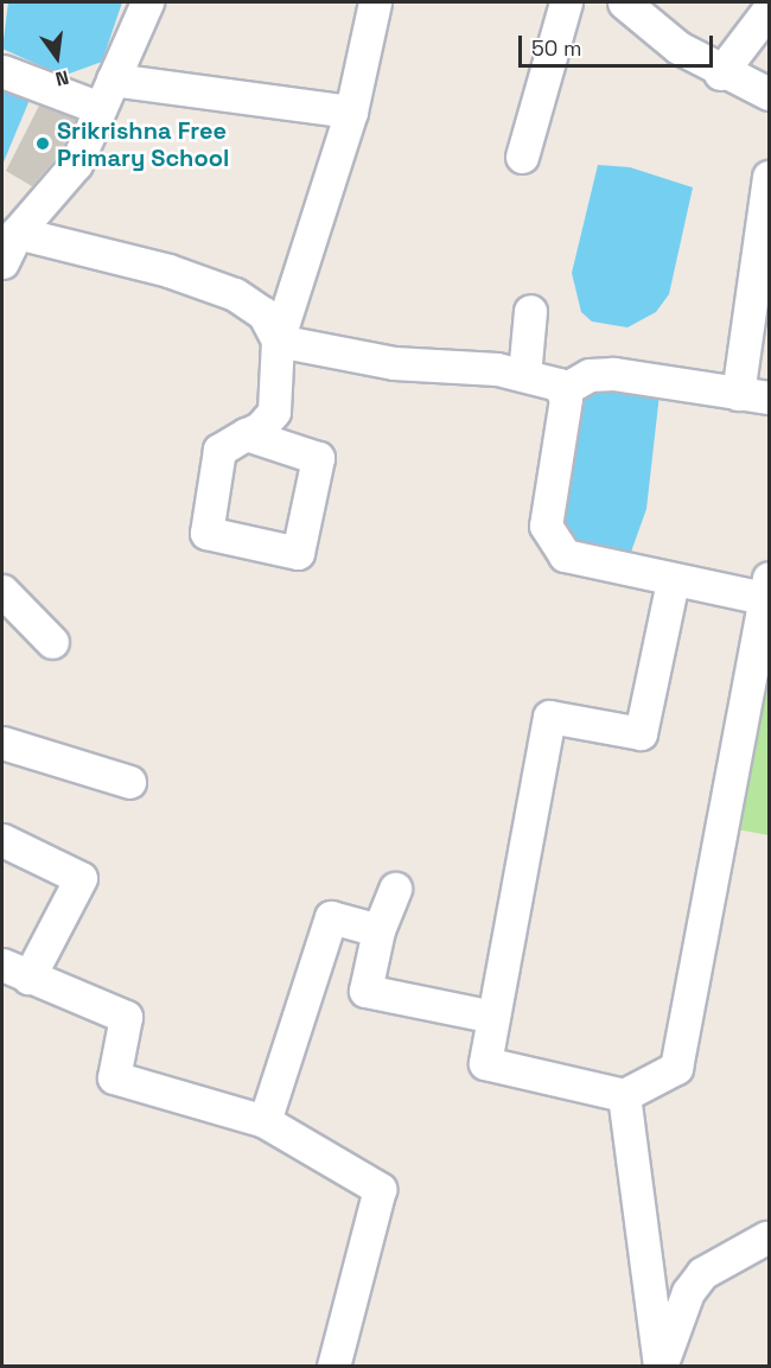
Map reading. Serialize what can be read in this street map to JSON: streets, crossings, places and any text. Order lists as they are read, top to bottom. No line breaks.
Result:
{"places":["Srikrishna Free Primary School"],"scale_bar":"50 m","north":"bottom"}
